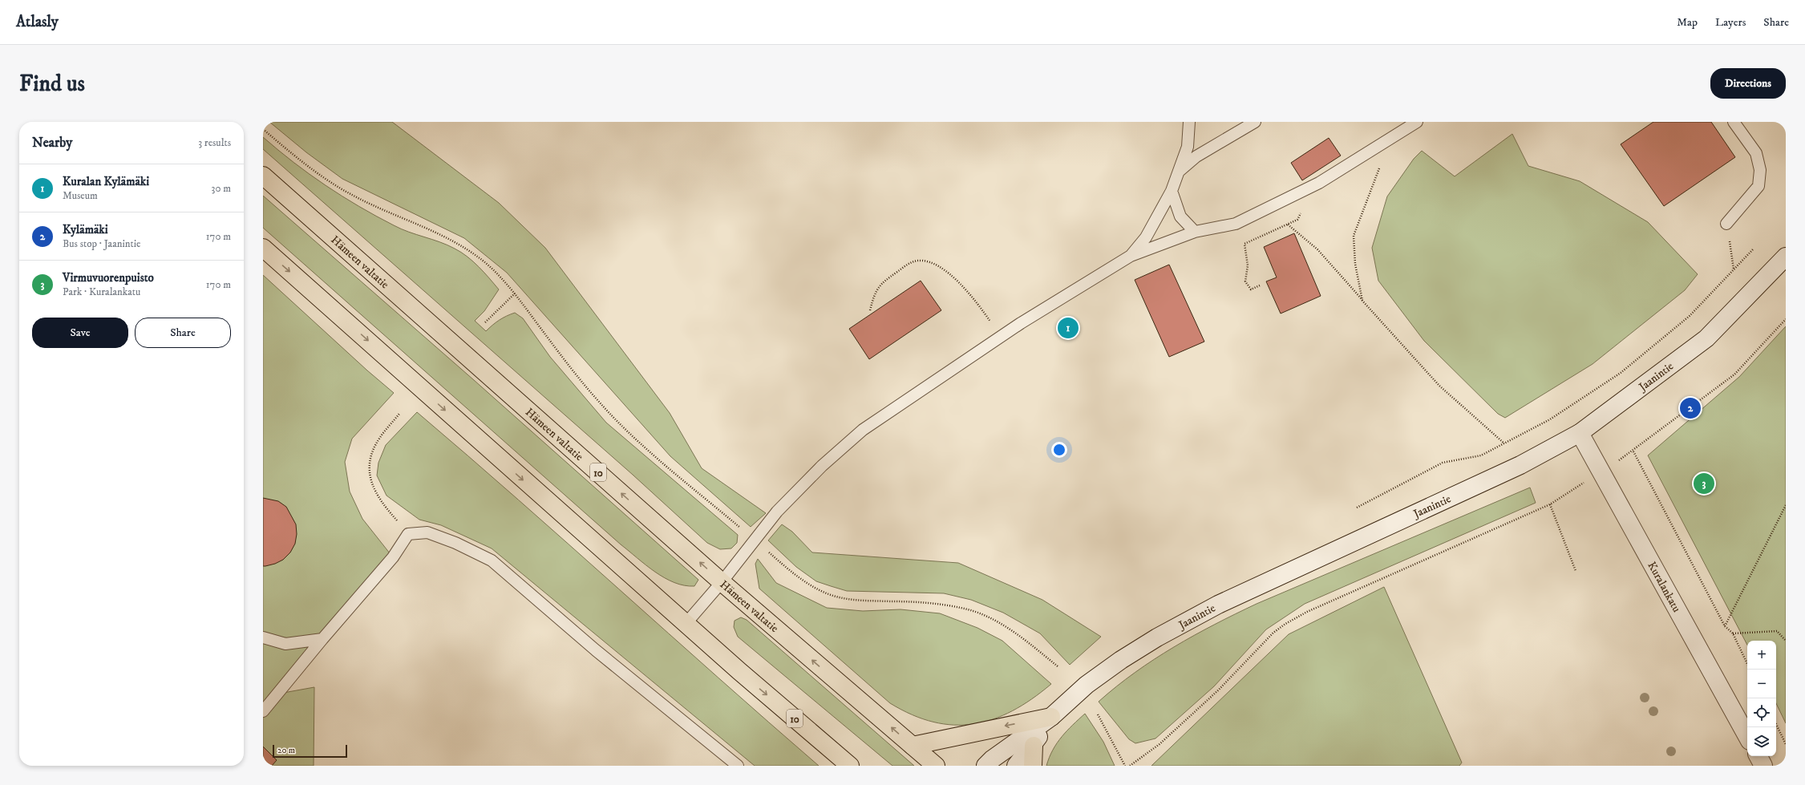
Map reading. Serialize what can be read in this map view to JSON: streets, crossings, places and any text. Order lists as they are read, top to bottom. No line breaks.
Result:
{"streets":{"highway":["Hämeen valtatie","10"],"main road":["Jaanintie","Kuralankatu"]},"crossings":[["Jaanintie","Kuralankatu"]],"scale_bar":"20 m","page":{"header":"Atlasly","nav":["Map","Layers","Share"],"buttons":["Directions",["Save","Share"]],"title":"Find us","heading":["Nearby","3 results"],"list":[{"mark":"1","name":"Kuralan Kylämäki","note":"Museum","value":"30 m"},{"mark":"2","name":"Kylämäki","note":"Bus stop · Jaanintie","value":"170 m"},{"mark":"3","name":"Virmuvuorenpuisto","note":"Park · Kuralankatu","value":"170 m"}],"pins":["1","2","3"],"map_buttons":["+","−"],"scale":"20 m"}}
